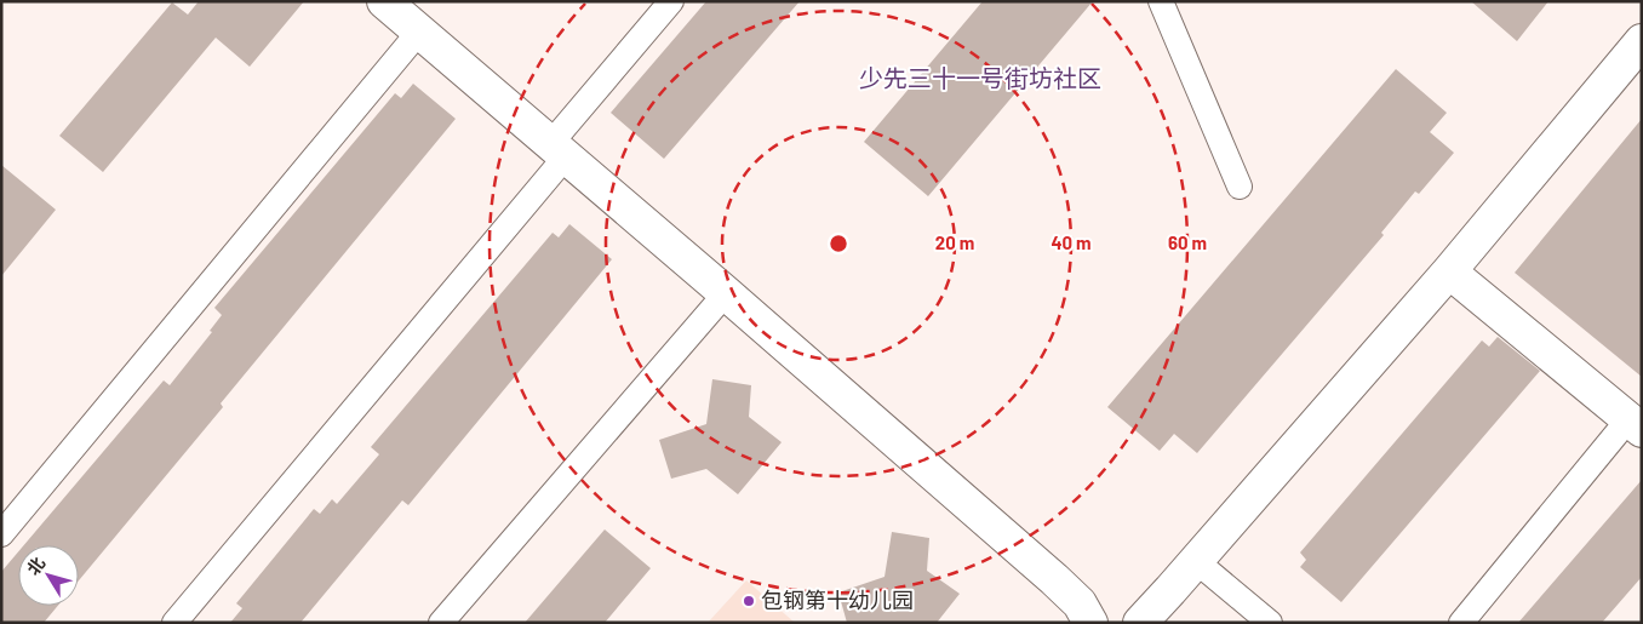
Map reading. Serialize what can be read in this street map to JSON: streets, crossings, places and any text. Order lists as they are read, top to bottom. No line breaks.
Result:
{"districts":["少先三十一号街坊社区"],"places":["包钢第十幼儿园"],"north":"top left","rings":["20 m","40 m","60 m"]}
